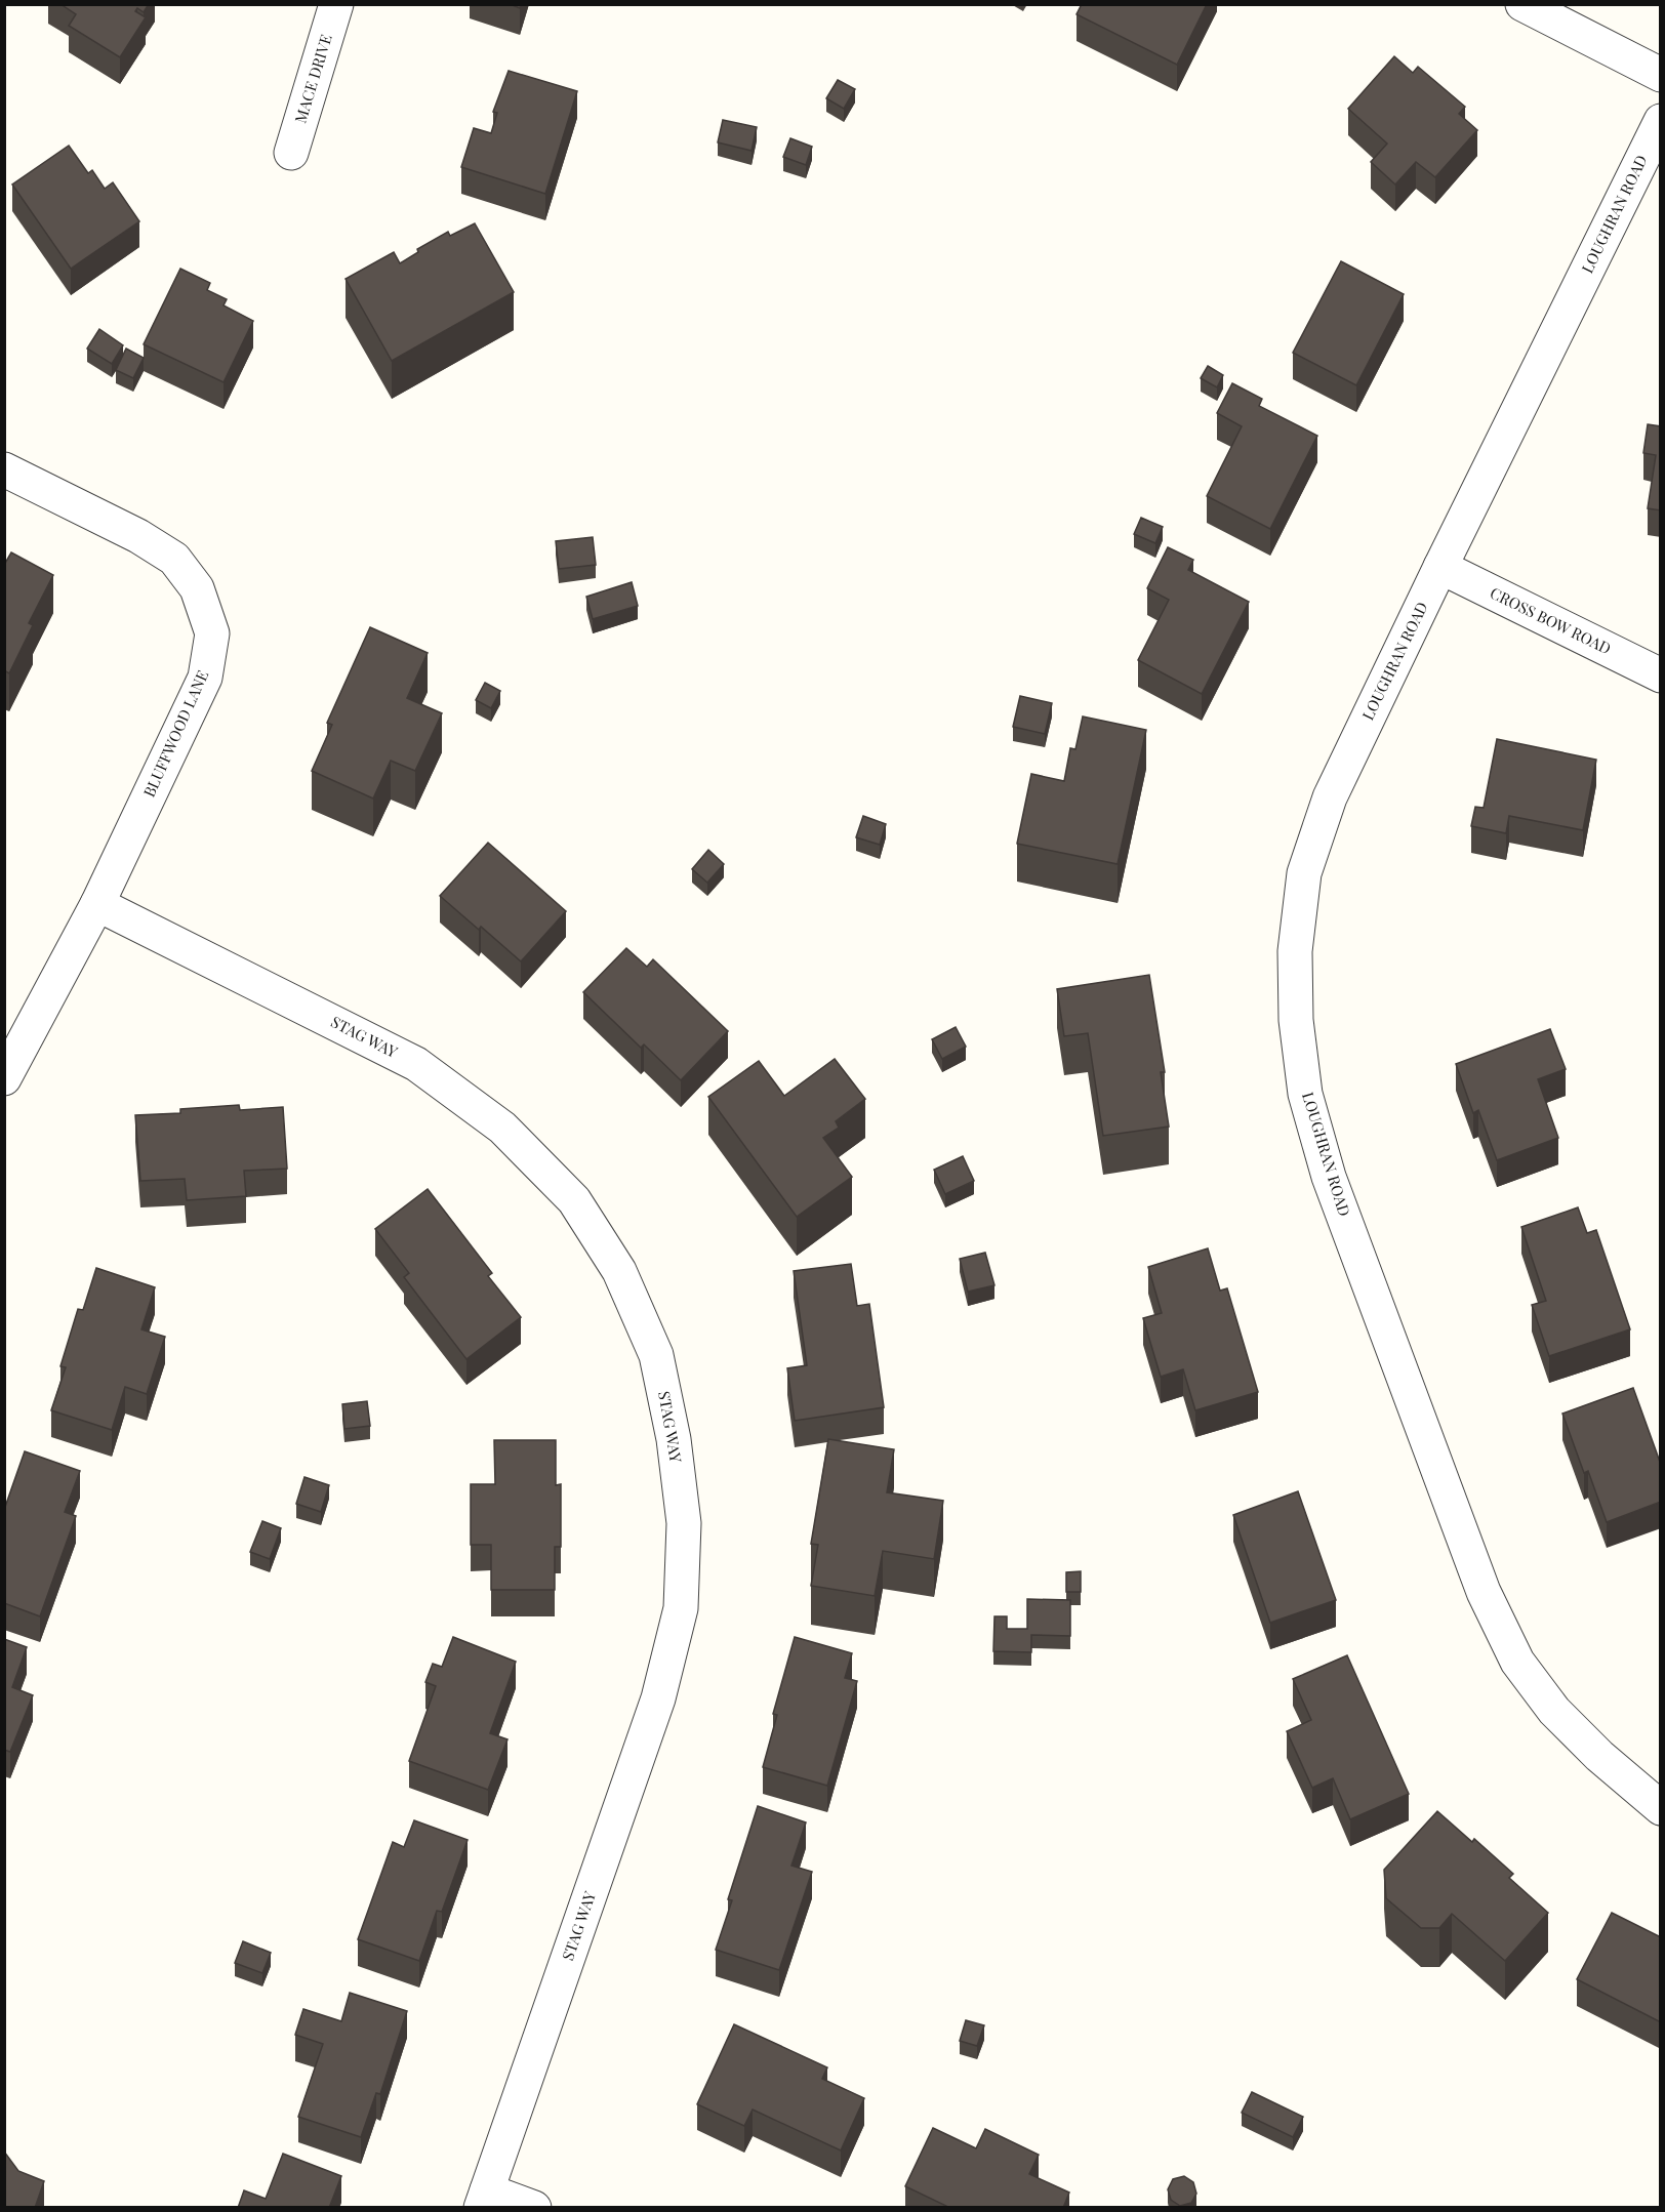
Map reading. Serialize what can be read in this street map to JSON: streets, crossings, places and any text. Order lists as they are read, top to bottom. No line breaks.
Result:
{"streets":{"street":["MACE DRIVE","LOUGHRAN ROAD","CROSS BOW ROAD","BLUFFWOOD LANE","STAG WAY"]},"crossings":[["LOUGHRAN ROAD","CROSS BOW ROAD"],["BLUFFWOOD LANE","STAG WAY"]]}
